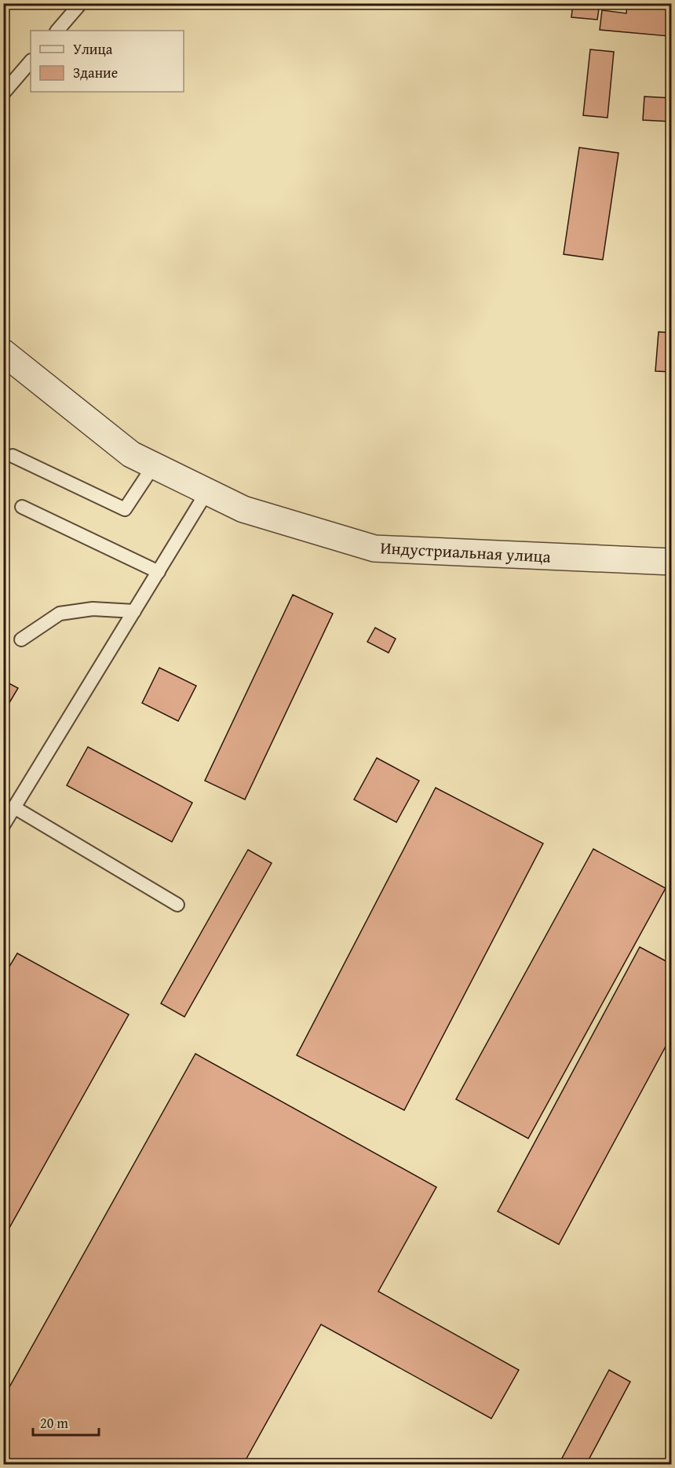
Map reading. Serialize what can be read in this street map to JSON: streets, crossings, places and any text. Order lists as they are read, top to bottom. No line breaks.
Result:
{"streets":{"street":["Индустриальная улица"]},"legend":["Улица","Здание"],"scale_bar":"20 m"}
